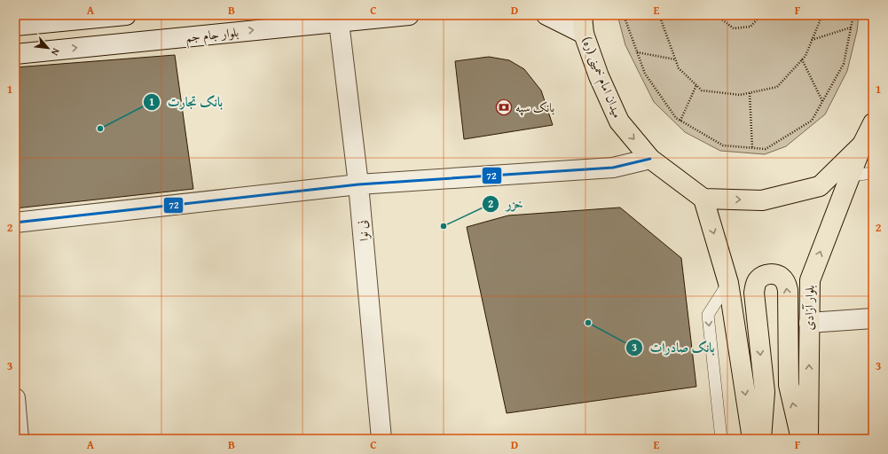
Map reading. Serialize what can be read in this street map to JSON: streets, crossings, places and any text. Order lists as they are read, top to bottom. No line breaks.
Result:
{"streets":{"main road":["میدان امام خمینی (ره)","بلوار آزادی"],"street":["بلوار جام جم","نی نوا"]},"crossings":[["بلوار جام جم","نی نوا"]],"one_way":["میدان امام خمینی (ره)"],"places":{"bank":["بانک سپه"],"other":["بانک تجارت","خزر","بانک صادرات"]},"lines":["transit line 72"],"north":"bottom right","grid":{"columns":["A","B","C","D","E","F"],"rows":["1","2","3"]}}
